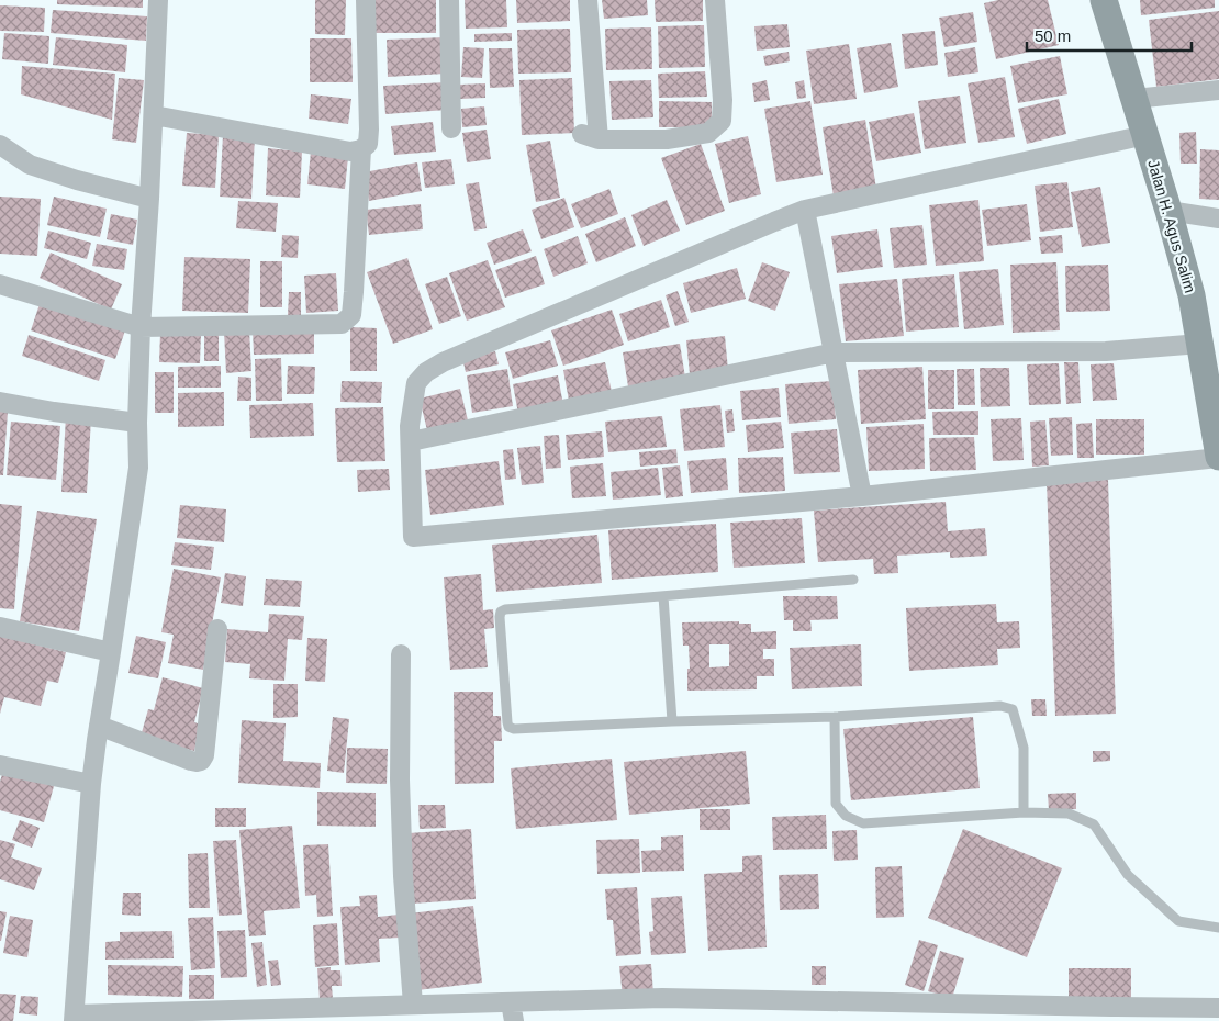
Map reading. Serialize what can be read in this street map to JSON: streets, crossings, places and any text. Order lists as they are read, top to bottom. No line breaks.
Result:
{"streets":{"main road":["Jalan H. Agus Salim"]},"scale_bar":"50 m"}
